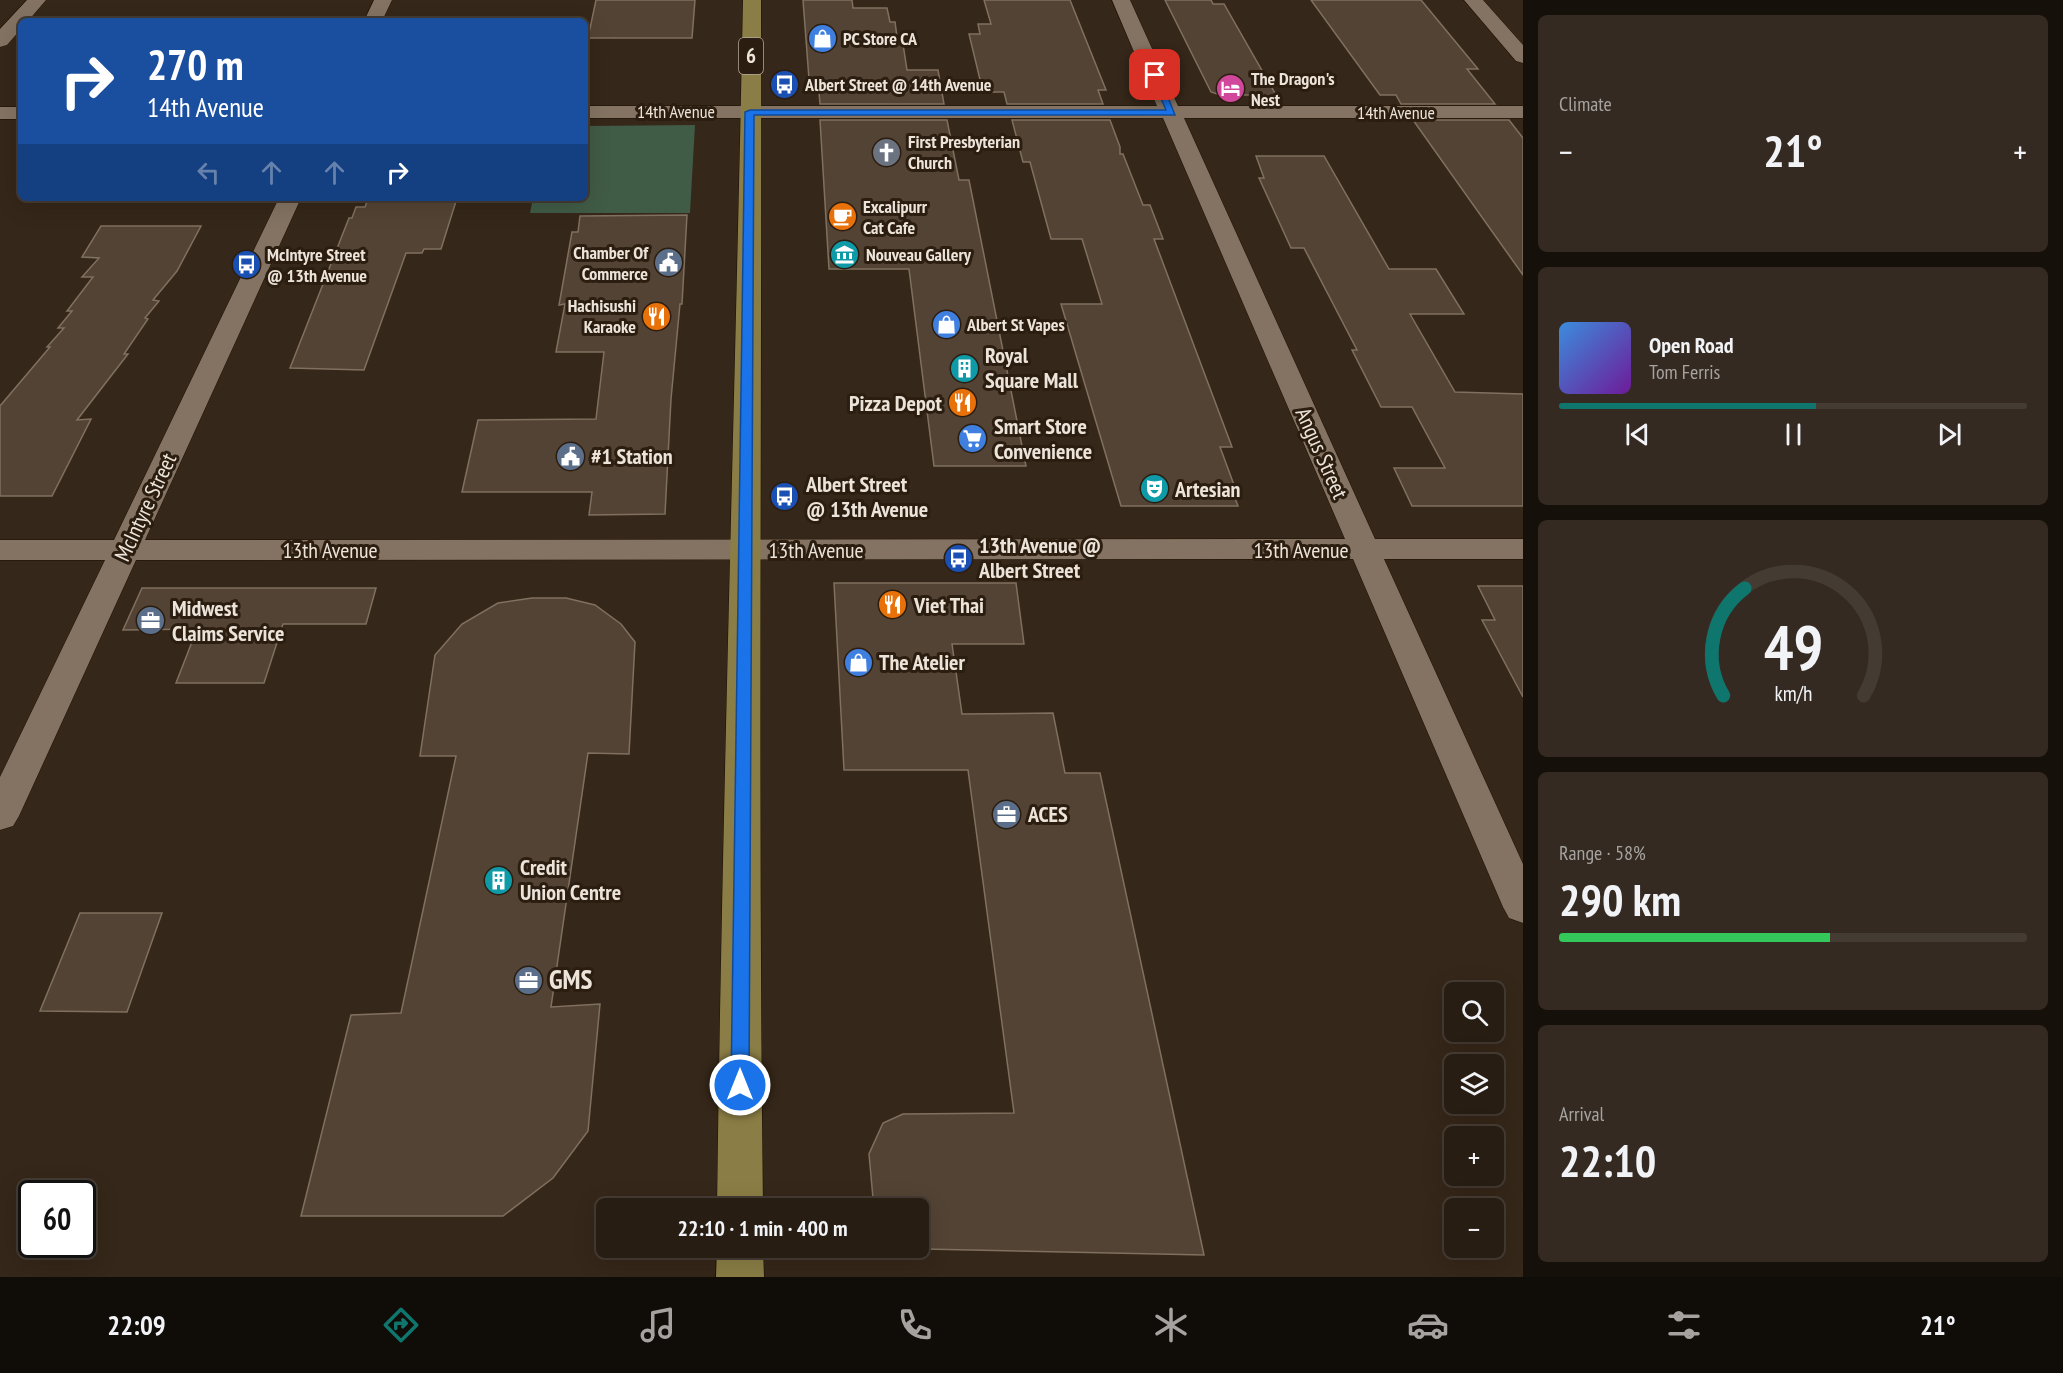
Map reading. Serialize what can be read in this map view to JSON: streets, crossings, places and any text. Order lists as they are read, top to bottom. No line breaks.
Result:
{"streets":{"main road":["6"],"street":["14th Avenue","Angus Street","McIntyre Street","13th Avenue"]},"crossings":[["6","14th Avenue"],["6","13th Avenue"],["14th Avenue","Angus Street"],["Angus Street","13th Avenue"],["McIntyre Street","13th Avenue"]],"places":{"shop":["PC Store CA","Albert St Vapes","The Atelier"],"bus stop":["Albert Street @ 14th Avenue","McIntyre Street @ 13th Avenue","Albert Street @ 13th Avenue","13th Avenue @ Albert Street"],"hotel":["The Dragon's Nest"],"church":["First Presbyterian Church"],"cafe":["Excalipurr Cat Cafe"],"museum":["Nouveau Gallery"],"public building":["Chamber Of Commerce","#1 Station"],"restaurant":["Hachisushi Karaoke","Pizza Depot","Viet Thai"],"building":["Royal Square Mall","Credit Union Centre"],"supermarket":["Smart Store Convenience"],"theatre":["Artesian"],"office":["Midwest Claims Service","ACES","GMS"]},"page":{"tile":["Climate",["Range · 58%","290 km"],["Arrival","22:10"]],"turn":["270 m","14th Avenue"],"heat":["−","21°","+"],"song":["Open Road","Tom Ferris"],"map_buttons":["+","−"],"limit":"60","trip":"22:10 · 1 min · 400 m","tabs":["22:09","21°"],"gauge":["49","km/h"]}}
